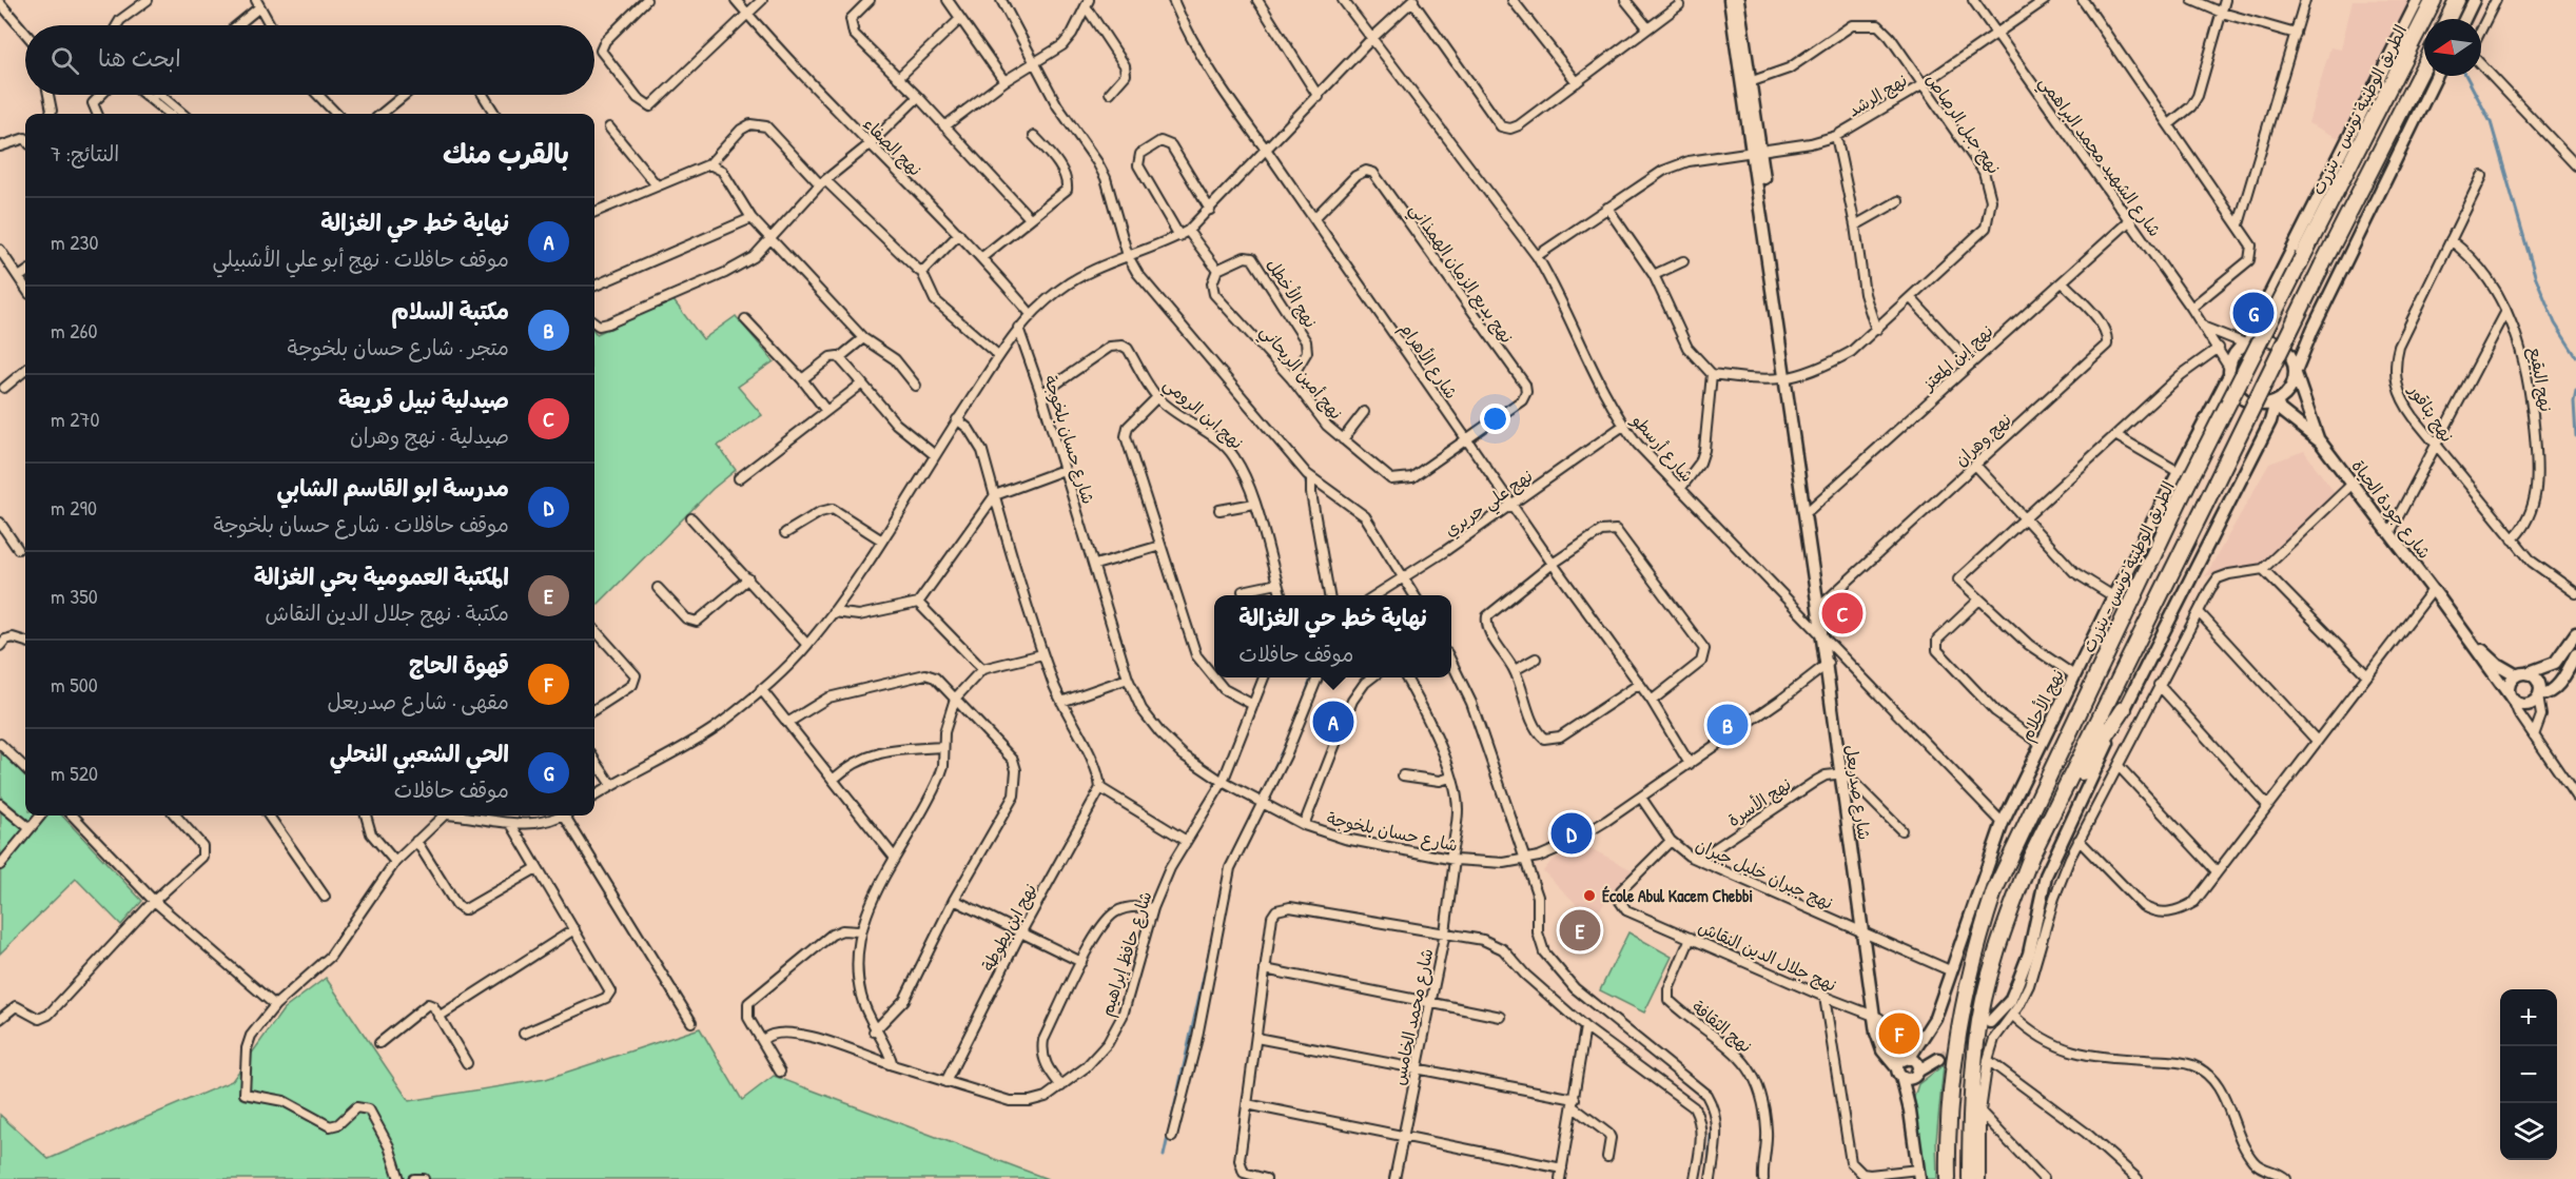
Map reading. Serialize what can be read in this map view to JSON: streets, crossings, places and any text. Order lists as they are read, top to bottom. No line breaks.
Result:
{"streets":{"highway":["الطريق الوطنية تونس - بنزرت"],"street":["نهج الرشد","نهج جبل الرصاص","نهج الصفاء","شارع الشهيد محمد البراهمي","نهج بديع الزمان الهمذاني","نهج الأخطل","نهج إبن المعتز","شارع الأهرام","نهج أمين الريحاني","نهج البقيع","نهج ابن الرومي","نهج بتاقور","شارع حسان بلخوجة","نهج وهران","شارع أرسطو","نهج علي حريري","شارع جودة الحياة","نهج الأحلام","شارع صدربعل","نهج الأسرة","نهج جبران خليل جبران","نهج ابن بطوطة","شارع حافظ إبراهيم","نهج جلال الدين النقاش","شارع محمد الخامس","نهج الثقافة"]},"crossings":[["نهج الرشد","نهج جبل الرصاص"],["نهج الرشد","شارع الشهيد محمد البراهمي"],["نهج الرشد","شارع أرسطو"],["شارع الشهيد محمد البراهمي","نهج إبن المعتز"],["شارع الشهيد محمد البراهمي","شارع جودة الحياة"],["شارع الشهيد محمد البراهمي","نهج الأحلام"],["نهج بديع الزمان الهمذاني","شارع الأهرام"],["نهج بديع الزمان الهمذاني","نهج أمين الريحاني"],["نهج الأخطل","نهج أمين الريحاني"],["نهج إبن المعتز","نهج وهران"],["شارع الأهرام","نهج أمين الريحاني"],["شارع الأهرام","شارع حسان بلخوجة"],["شارع الأهرام","نهج علي حريري"],["نهج البقيع","نهج بتاقور"],["نهج ابن الرومي","شارع حسان بلخوجة"],["شارع حسان بلخوجة","شارع صدربعل"],["شارع حسان بلخوجة","نهج جبران خليل جبران"],["شارع حسان بلخوجة","شارع حافظ إبراهيم"],["شارع حسان بلخوجة","شارع محمد الخامس"],["شارع أرسطو","نهج علي حريري"],["شارع أرسطو","نهج الأحلام"],["شارع أرسطو","شارع صدربعل"],["شارع جودة الحياة","نهج الأحلام"],["نهج الأحلام","شارع صدربعل"],["نهج الأحلام","نهج جبران خليل جبران"],["شارع صدربعل","نهج الأسرة"],["شارع صدربعل","نهج جبران خليل جبران"],["شارع صدربعل","نهج جلال الدين النقاش"],["نهج الأسرة","نهج جبران خليل جبران"],["نهج جبران خليل جبران","نهج جلال الدين النقاش"],["نهج ابن بطوطة","شارع حافظ إبراهيم"],["نهج جلال الدين النقاش","نهج الثقافة"]],"places":["École Abul Kacem Chebbi"],"north":"left","page":{"search":"ابحث هنا","heading":["بالقرب منك","النتائج: 7"],"list":[{"mark":"A","name":"نهاية خط حي الغزالة","note":"موقف حافلات · نهج أبو علي الأشبيلي","value":"230 m"},{"mark":"B","name":"مكتبة السلام","note":"متجر · شارع حسان بلخوجة","value":"260 m"},{"mark":"C","name":"صيدلية نبيل قريعة","note":"صيدلية · نهج وهران","value":"270 m"},{"mark":"D","name":"مدرسة ابو القاسم الشابي","note":"موقف حافلات · شارع حسان بلخوجة","value":"290 m"},{"mark":"E","name":"المكتبة العمومية بحي الغزالة","note":"مكتبة · نهج جلال الدين النقاش","value":"350 m"},{"mark":"F","name":"قهوة الحاج","note":"مقهى · شارع صدربعل","value":"500 m"},{"mark":"G","name":"الحي الشعبي النحلي","note":"موقف حافلات","value":"520 m"}],"pins":["G","C","A","B","D","E","F"],"popup":["نهاية خط حي الغزالة","موقف حافلات"],"map_buttons":["+","−"]}}
